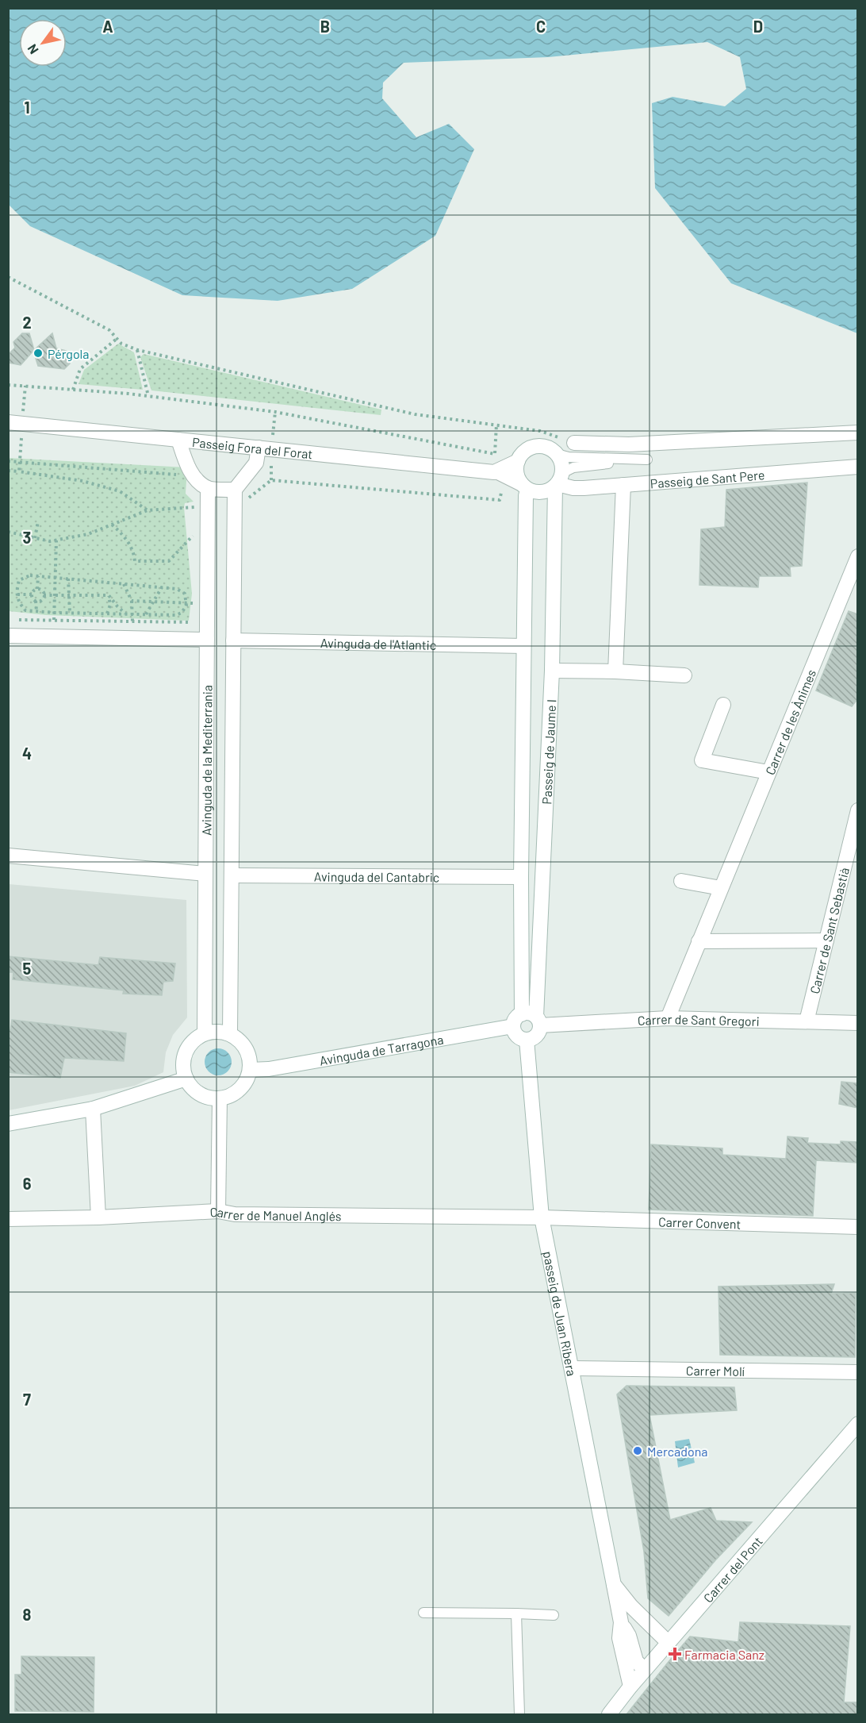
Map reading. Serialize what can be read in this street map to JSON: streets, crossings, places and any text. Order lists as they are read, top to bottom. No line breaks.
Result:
{"streets":{"street":["Passeig Fora del Forat","Passeig de Sant Pere","Avinguda de l'Atlantic","Carrer de les Ànimes","Passeig de Jaume I","Avinguda de la Mediterrania","Avinguda del Cantabric","Carrer de Sant Sebastià","Carrer de Sant Gregori","Avinguda de Tarragona","Carrer de Manuel Anglés","Carrer Convent","passeig de Juan Ribera","Carrer Molí","Carrer del Pont"]},"crossings":[["Passeig Fora del Forat","Passeig de Sant Pere"],["Passeig Fora del Forat","Passeig de Jaume I"],["Passeig de Sant Pere","Passeig de Jaume I"],["Avinguda de l'Atlantic","Passeig de Jaume I"],["Avinguda de l'Atlantic","Avinguda de la Mediterrania"],["Carrer de les Ànimes","Carrer de Sant Gregori"],["Passeig de Jaume I","Avinguda del Cantabric"],["Passeig de Jaume I","Carrer de Sant Gregori"],["Passeig de Jaume I","Avinguda de Tarragona"],["Passeig de Jaume I","passeig de Juan Ribera"],["Avinguda de la Mediterrania","Avinguda del Cantabric"],["Avinguda de la Mediterrania","Avinguda de Tarragona"],["Carrer de Sant Sebastià","Carrer de Sant Gregori"],["Carrer de Sant Gregori","Avinguda de Tarragona"],["Carrer de Sant Gregori","passeig de Juan Ribera"],["Avinguda de Tarragona","passeig de Juan Ribera"],["Carrer de Manuel Anglés","Carrer Convent"],["Carrer de Manuel Anglés","passeig de Juan Ribera"],["Carrer Convent","passeig de Juan Ribera"],["passeig de Juan Ribera","Carrer Molí"],["passeig de Juan Ribera","Carrer del Pont"]],"places":{"other":["Pérgola","Mercadona"],"health":["Farmacia Sanz"]},"north":"bottom left","grid":{"columns":["A","B","C","D"],"rows":["1","2","3","4","5","6","7","8"]}}
